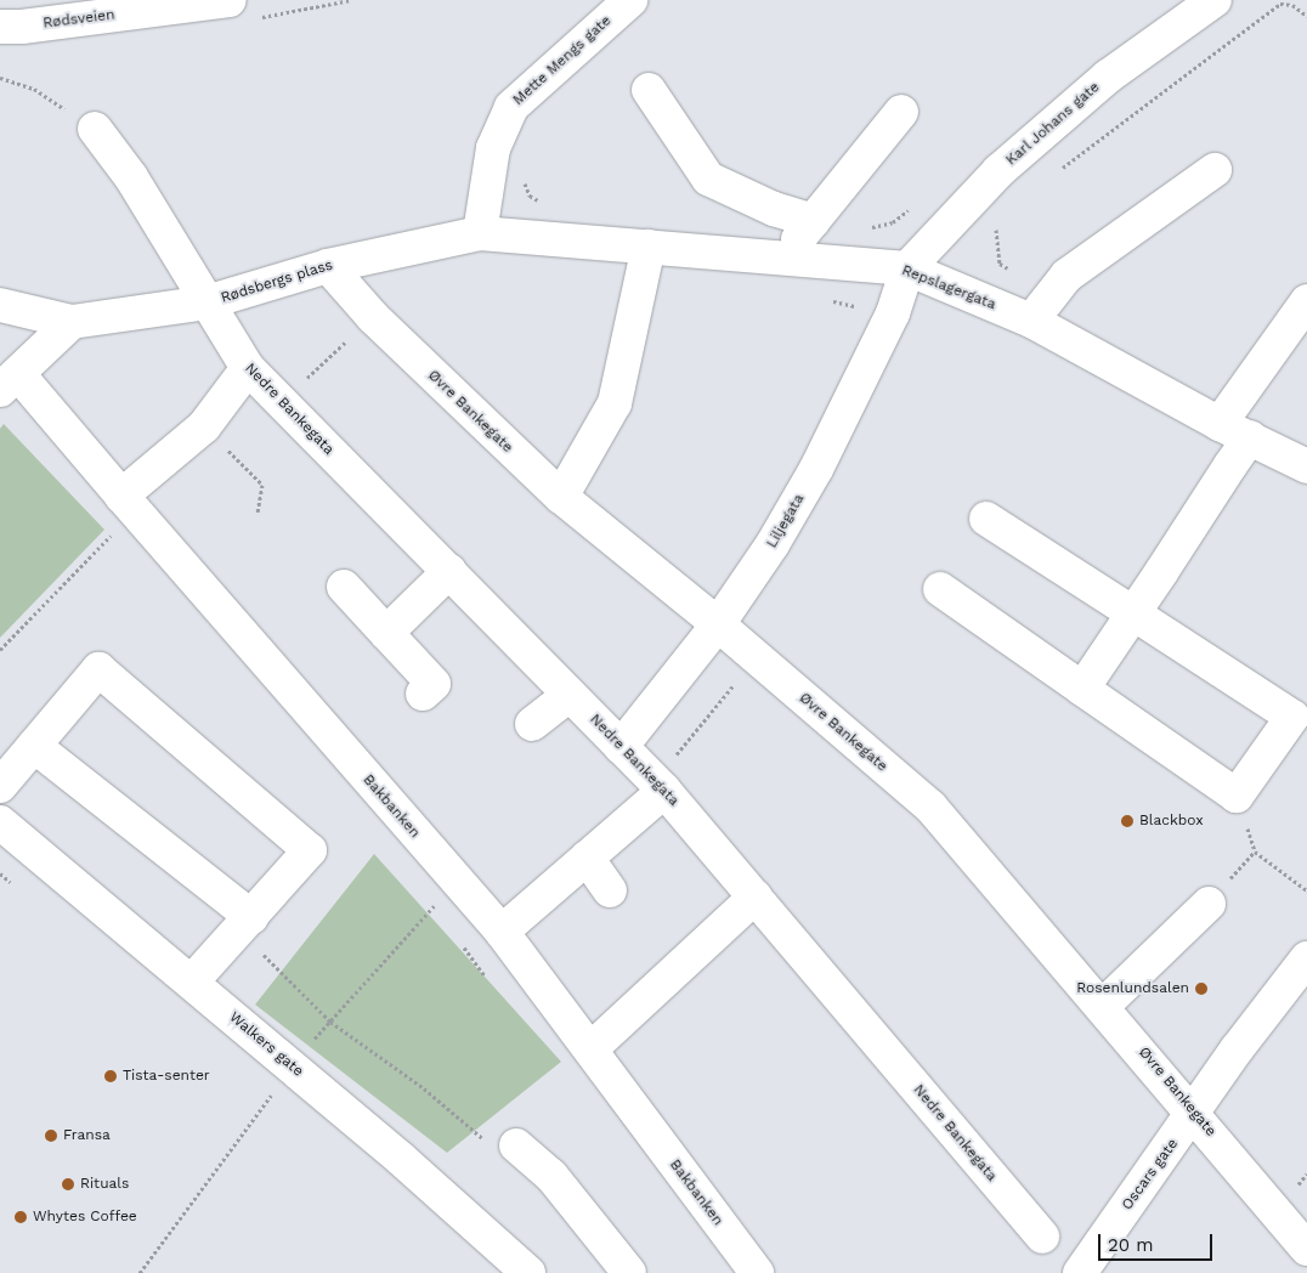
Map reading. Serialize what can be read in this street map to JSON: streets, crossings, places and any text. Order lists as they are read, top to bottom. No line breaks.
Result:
{"streets":{"street":["Rødsveien","Mette Mengs gate","Karl Johans gate","Rødsbergs plass","Repslagergata","Nedre Bankegata","Øvre Bankegate","Liljegata","Bakbanken","Walkers gate","Oscars gate"]},"crossings":[["Mette Mengs gate","Rødsbergs plass"],["Mette Mengs gate","Repslagergata"],["Karl Johans gate","Repslagergata"],["Karl Johans gate","Liljegata"],["Rødsbergs plass","Repslagergata"],["Rødsbergs plass","Nedre Bankegata"],["Rødsbergs plass","Øvre Bankegate"],["Repslagergata","Liljegata"],["Nedre Bankegata","Liljegata"],["Øvre Bankegate","Liljegata"],["Øvre Bankegate","Oscars gate"]],"places":["Blackbox","Rosenlundsalen","Tista-senter","Fransa","Rituals","Whytes Coffee"],"scale_bar":"20 m"}
